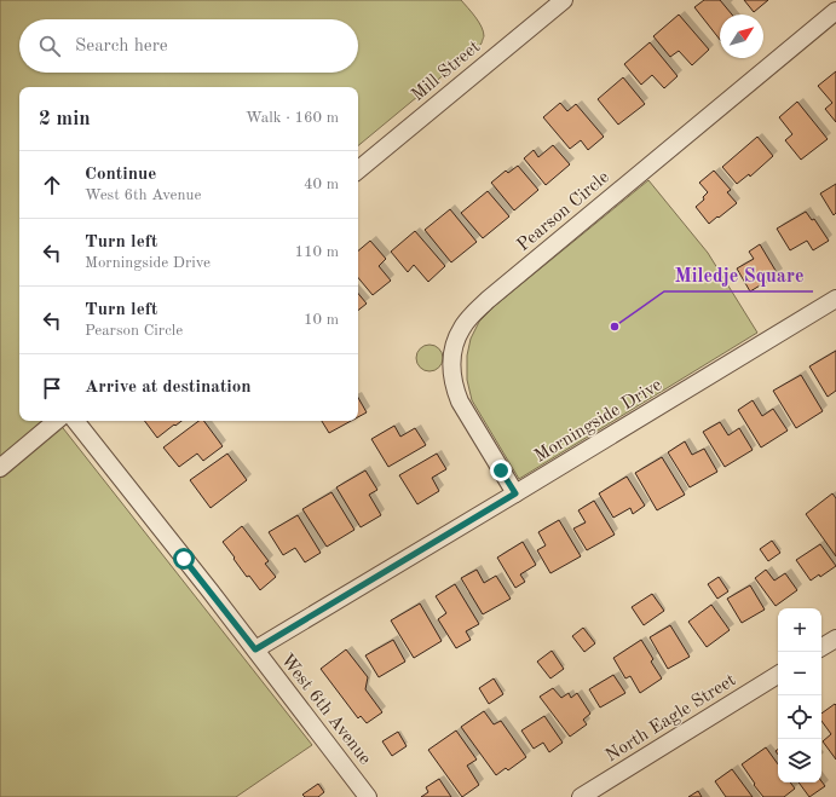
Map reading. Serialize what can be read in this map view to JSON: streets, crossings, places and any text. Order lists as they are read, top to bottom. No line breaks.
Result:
{"streets":{"street":["Mill Street","Pearson Circle","Morningside Drive","West 6th Avenue","North Eagle Street"]},"crossings":[["Pearson Circle","Morningside Drive"],["Morningside Drive","West 6th Avenue"]],"places":["Miledje Square"],"north":"top right","page":{"search":"Search here","heading":["2 min","Walk · 160 m"],"list":[["Continue","West 6th Avenue","40 m"],["Turn left","Morningside Drive","110 m"],["Turn left","Pearson Circle","10 m"],"Arrive at destination"],"map_buttons":["+","−"]}}
